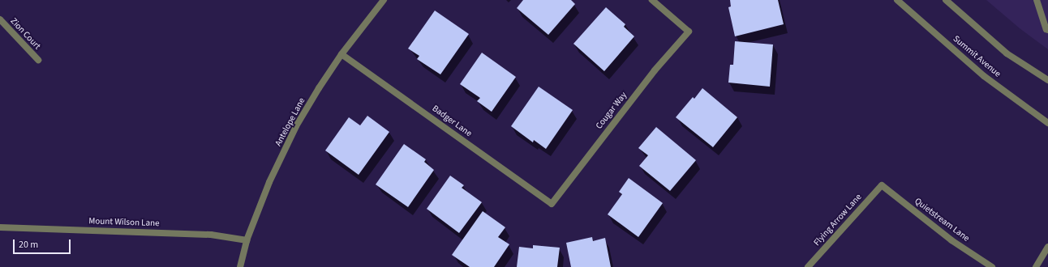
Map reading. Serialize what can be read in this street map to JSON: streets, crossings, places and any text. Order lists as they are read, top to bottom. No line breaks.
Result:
{"streets":{"street":["Zion Court","Summit Avenue","Cougar Way","Badger Lane","Antelope Lane","Flying Arrow Lane","Quietstream Lane","Mount Wilson Lane"]},"crossings":[["Cougar Way","Badger Lane"],["Badger Lane","Antelope Lane"],["Antelope Lane","Mount Wilson Lane"],["Flying Arrow Lane","Quietstream Lane"]],"scale_bar":"20 m"}
